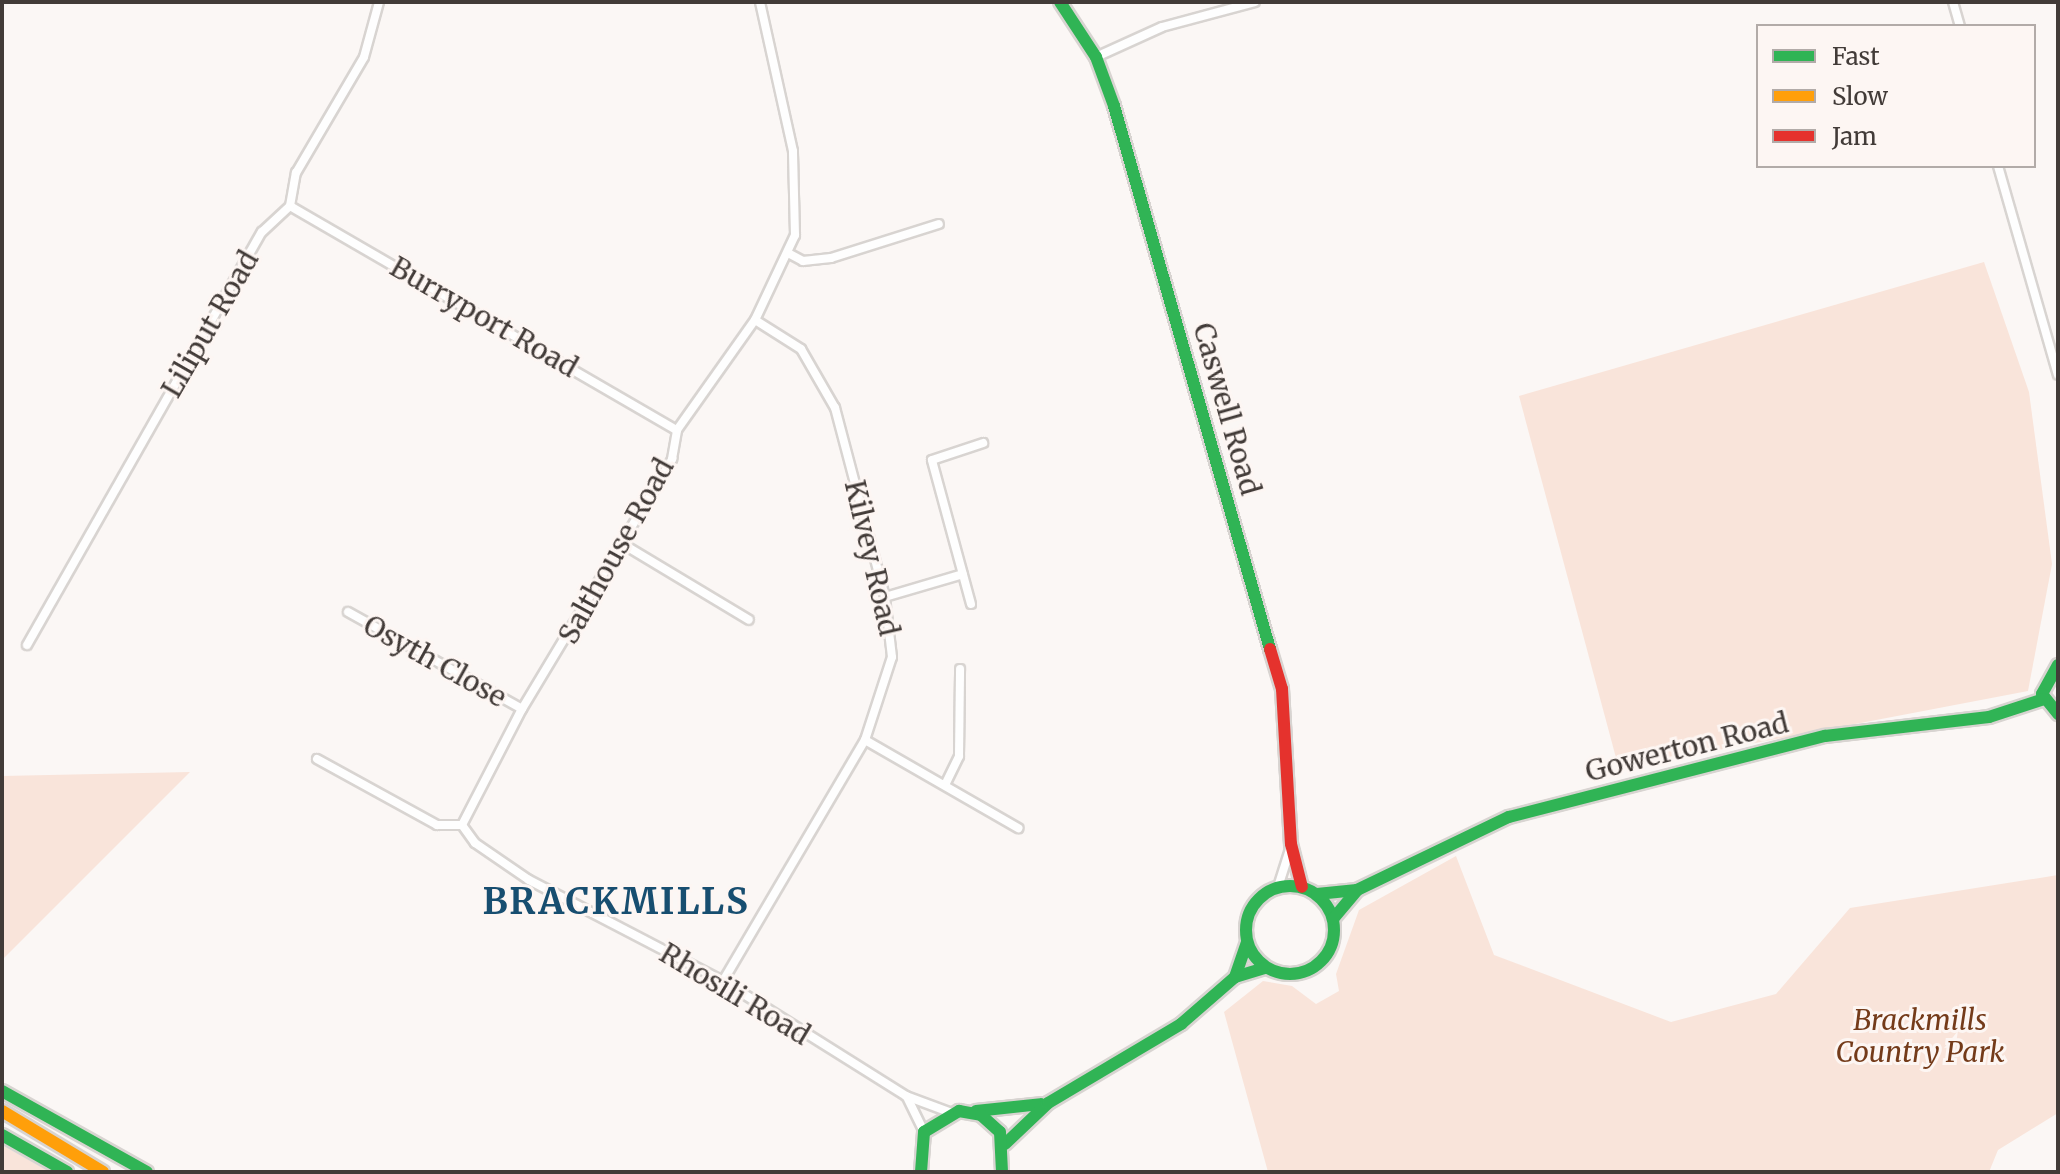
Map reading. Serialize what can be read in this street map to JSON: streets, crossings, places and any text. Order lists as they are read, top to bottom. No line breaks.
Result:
{"streets":{"main road":["Caswell Road","Gowerton Road"],"street":["Burryport Road","Liliput Road","Salthouse Road","Kilvey Road","Osyth Close","Rhosili Road"]},"crossings":[["Burryport Road","Liliput Road"],["Burryport Road","Salthouse Road"],["Caswell Road","Gowerton Road"],["Salthouse Road","Kilvey Road"],["Salthouse Road","Osyth Close"],["Salthouse Road","Rhosili Road"],["Kilvey Road","Rhosili Road"]],"districts":["BRACKMILLS"],"parks":["Brackmills Country Park"],"legend":["Fast","Slow","Jam"]}
